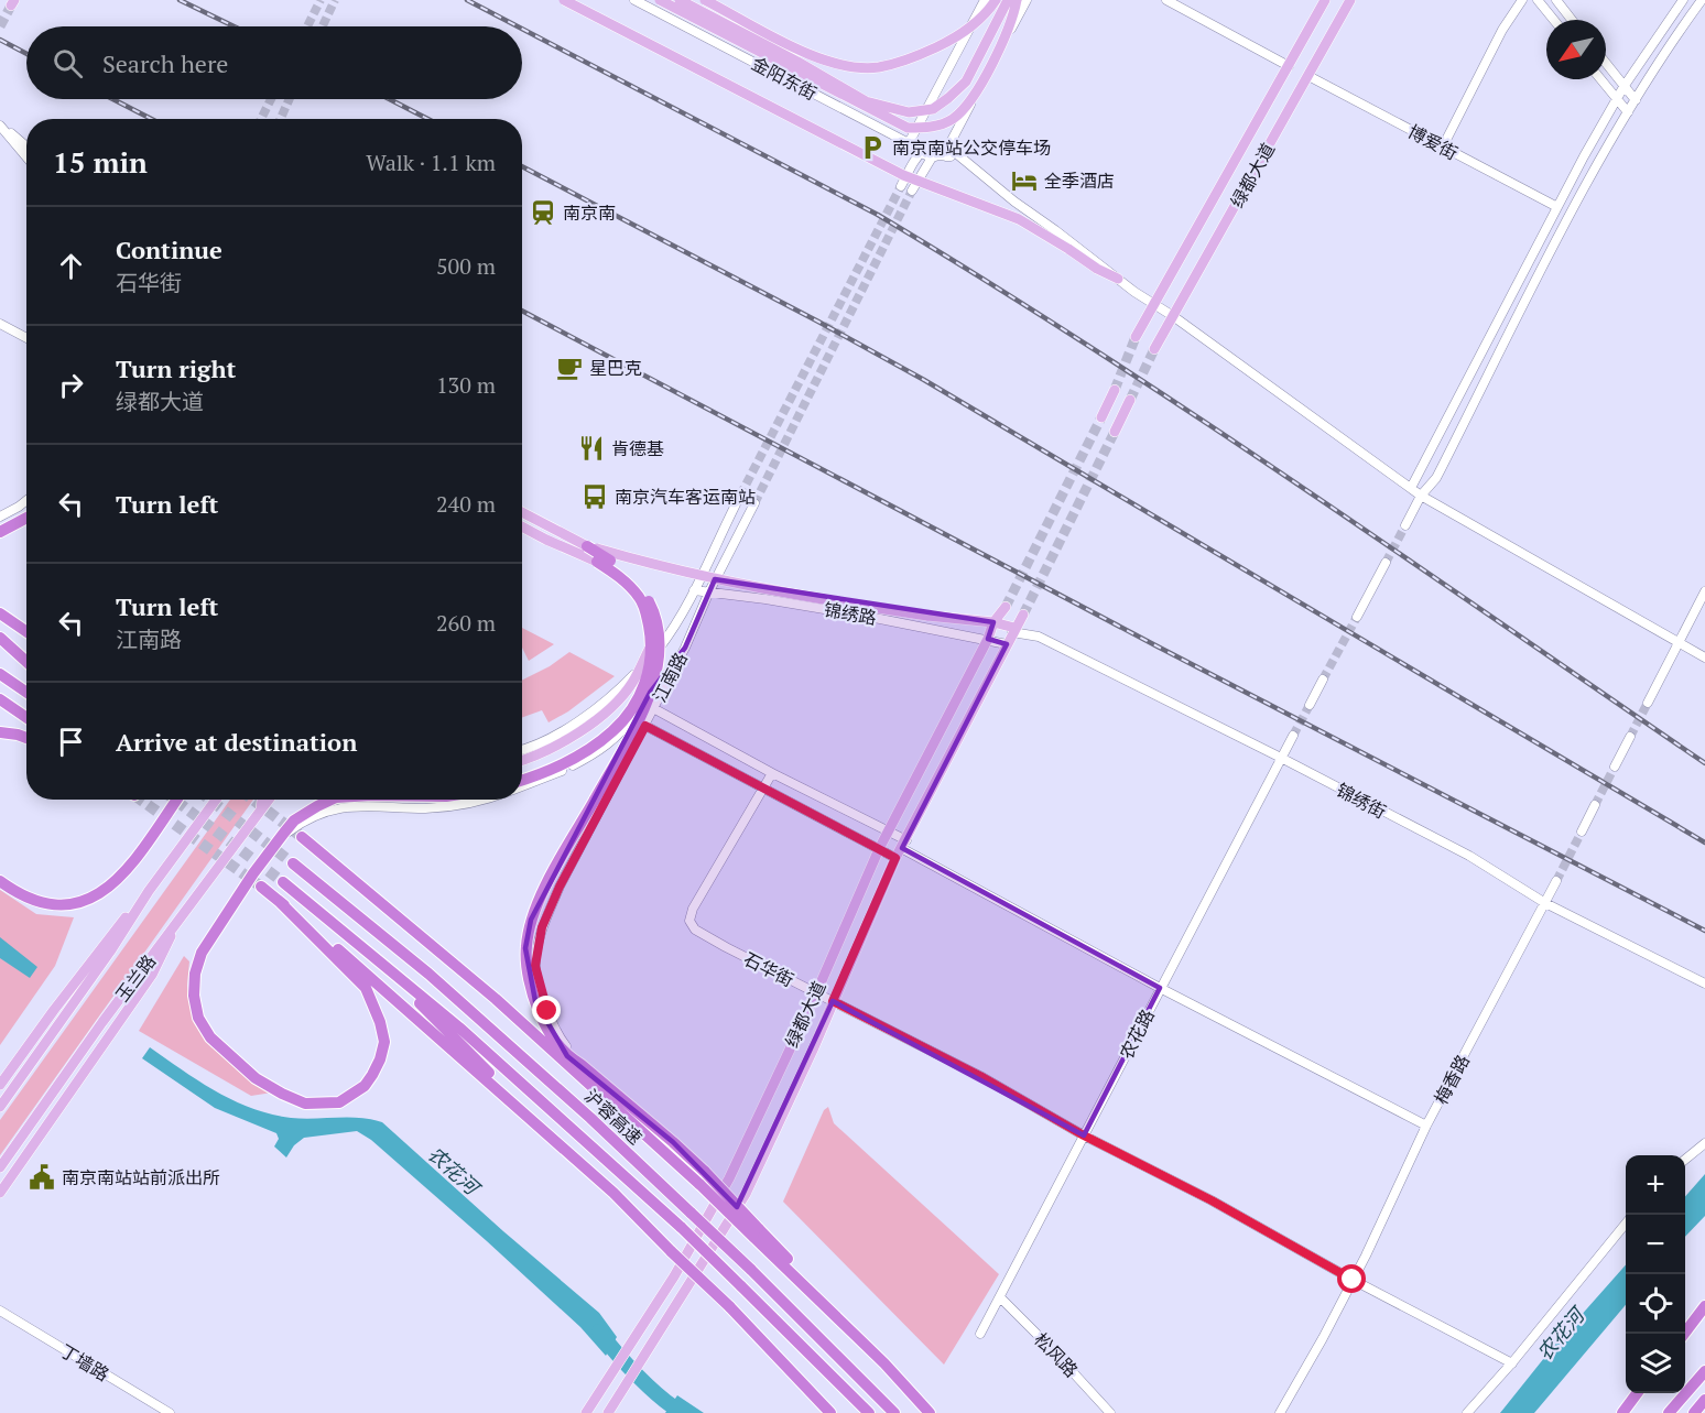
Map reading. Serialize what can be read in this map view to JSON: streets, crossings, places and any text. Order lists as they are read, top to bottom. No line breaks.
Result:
{"streets":{"highway":["沪蓉高速"],"main road":["绿都大道","玉兰路"],"street":["金阳东街","博爱街","锦绣路","江南路","锦绣街","石华街","农花路","梅香路","松风路","丁墙路"]},"crossings":[["博爱街","绿都大道"],["绿都大道","锦绣路"],["绿都大道","锦绣街"],["绿都大道","石华街"],["锦绣路","江南路"],["锦绣街","农花路"],["锦绣街","梅香路"],["石华街","农花路"],["石华街","梅香路"],["农花路","松风路"]],"water":["农花河"],"places":{"parking":["南京南站公交停车场"],"hotel":["全季酒店"],"station":["南京南"],"cafe":["星巴克"],"restaurant":["肯德基"],"bus stop":["南京汽车客运南站"],"public building":["南京南站站前派出所"]},"north":"bottom left","page":{"search":"Search here","heading":["15 min","Walk · 1.1 km"],"list":[["Continue","石华街","500 m"],["Turn right","绿都大道","130 m"],["Turn left","240 m"],["Turn left","江南路","260 m"],"Arrive at destination"],"map_buttons":["+","−"]}}
